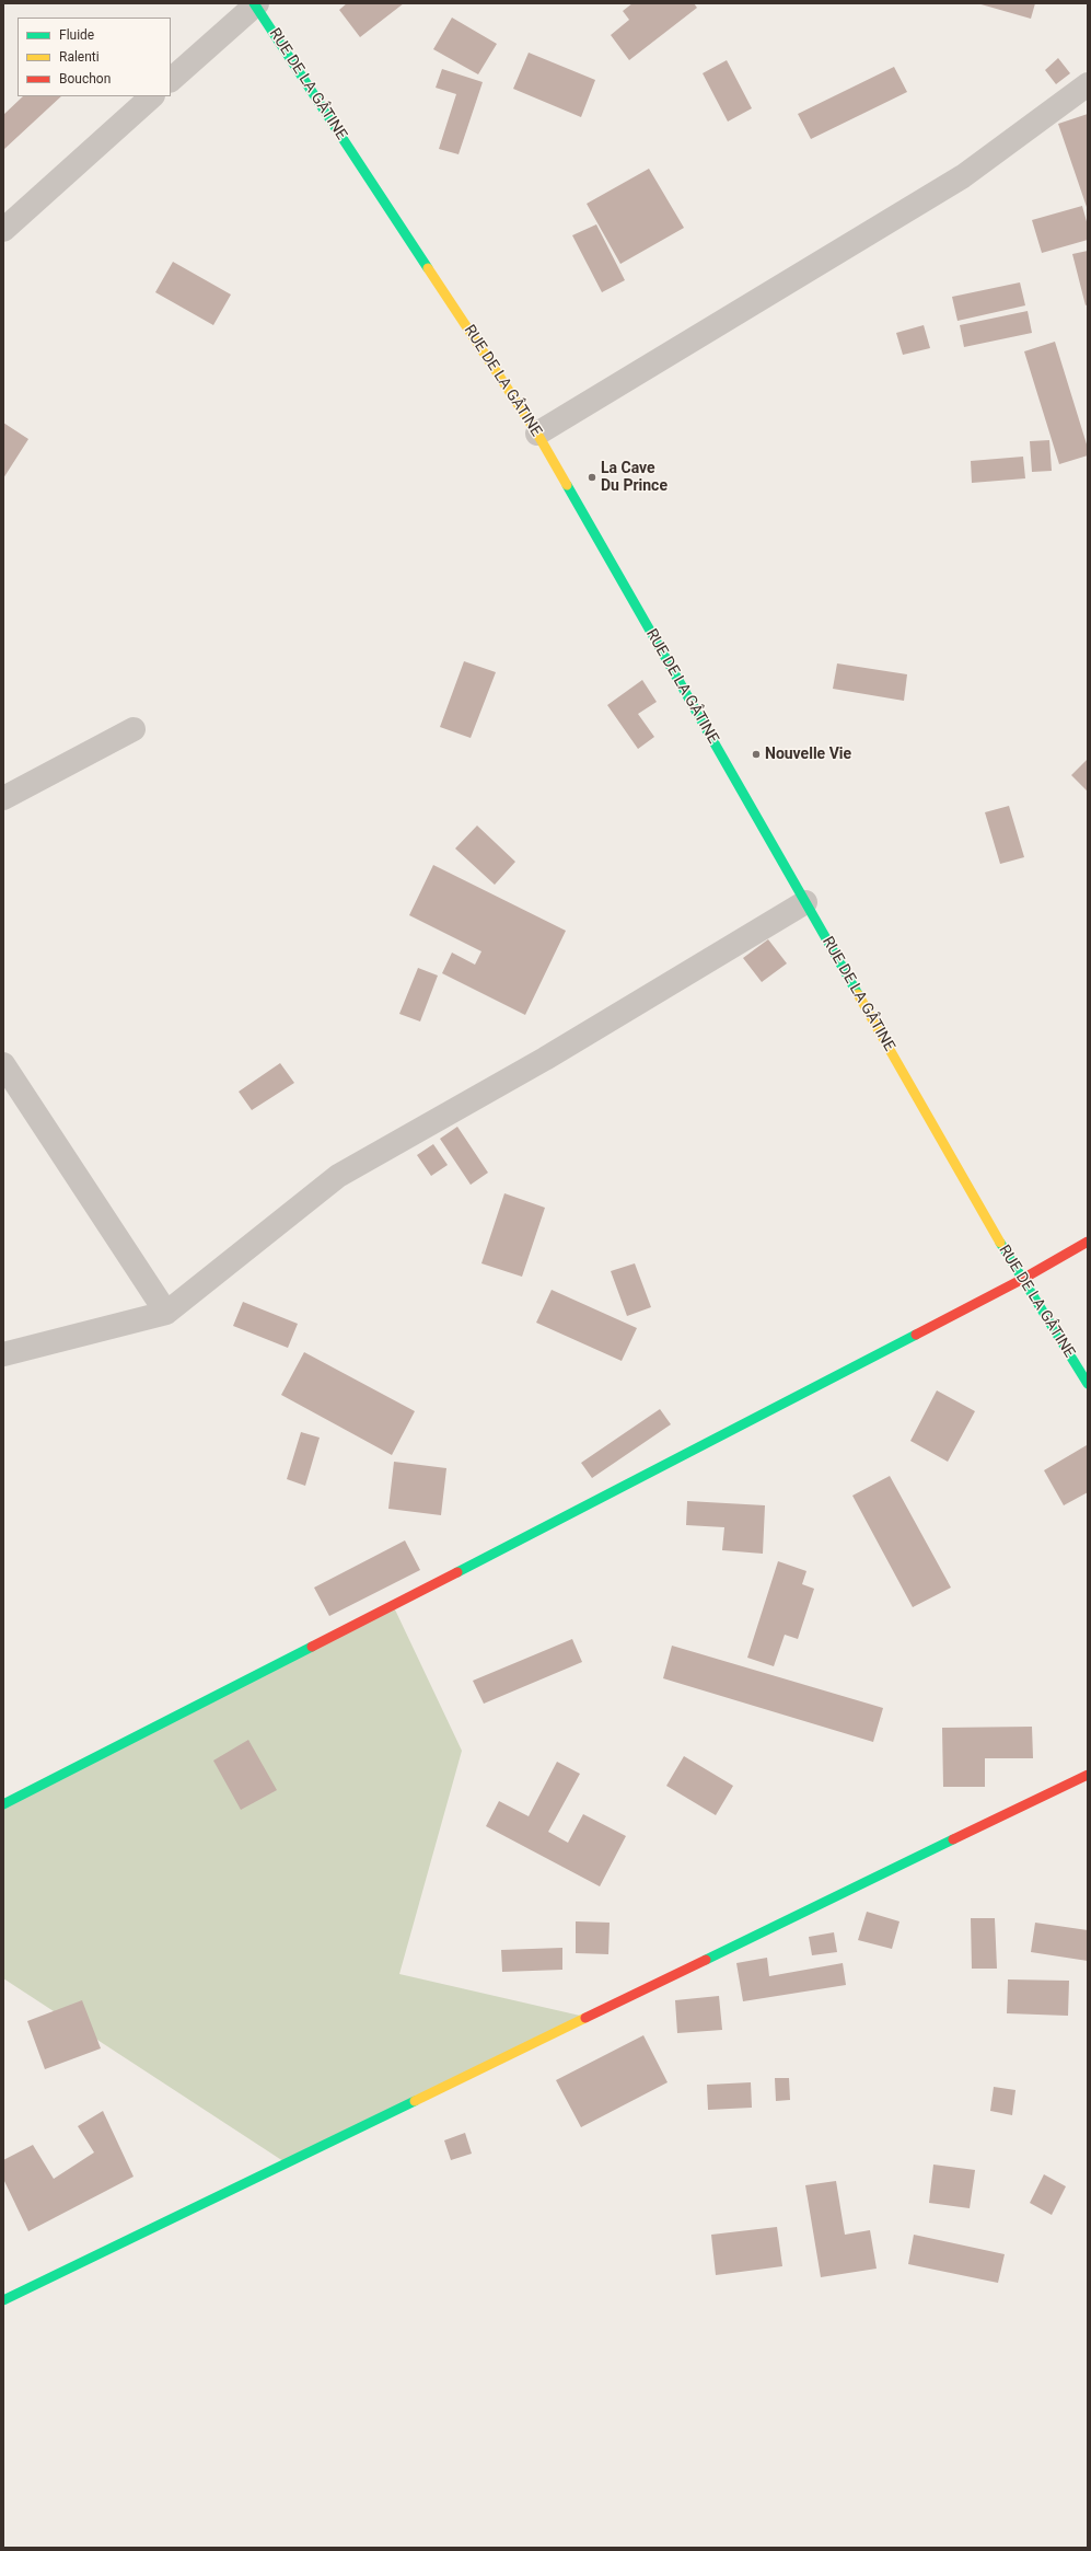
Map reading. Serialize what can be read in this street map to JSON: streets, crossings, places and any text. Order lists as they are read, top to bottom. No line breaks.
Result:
{"streets":{"street":["RUE DE LA GÂTINE"]},"places":["La Cave Du Prince","Nouvelle Vie"],"legend":["Fluide","Ralenti","Bouchon"]}
